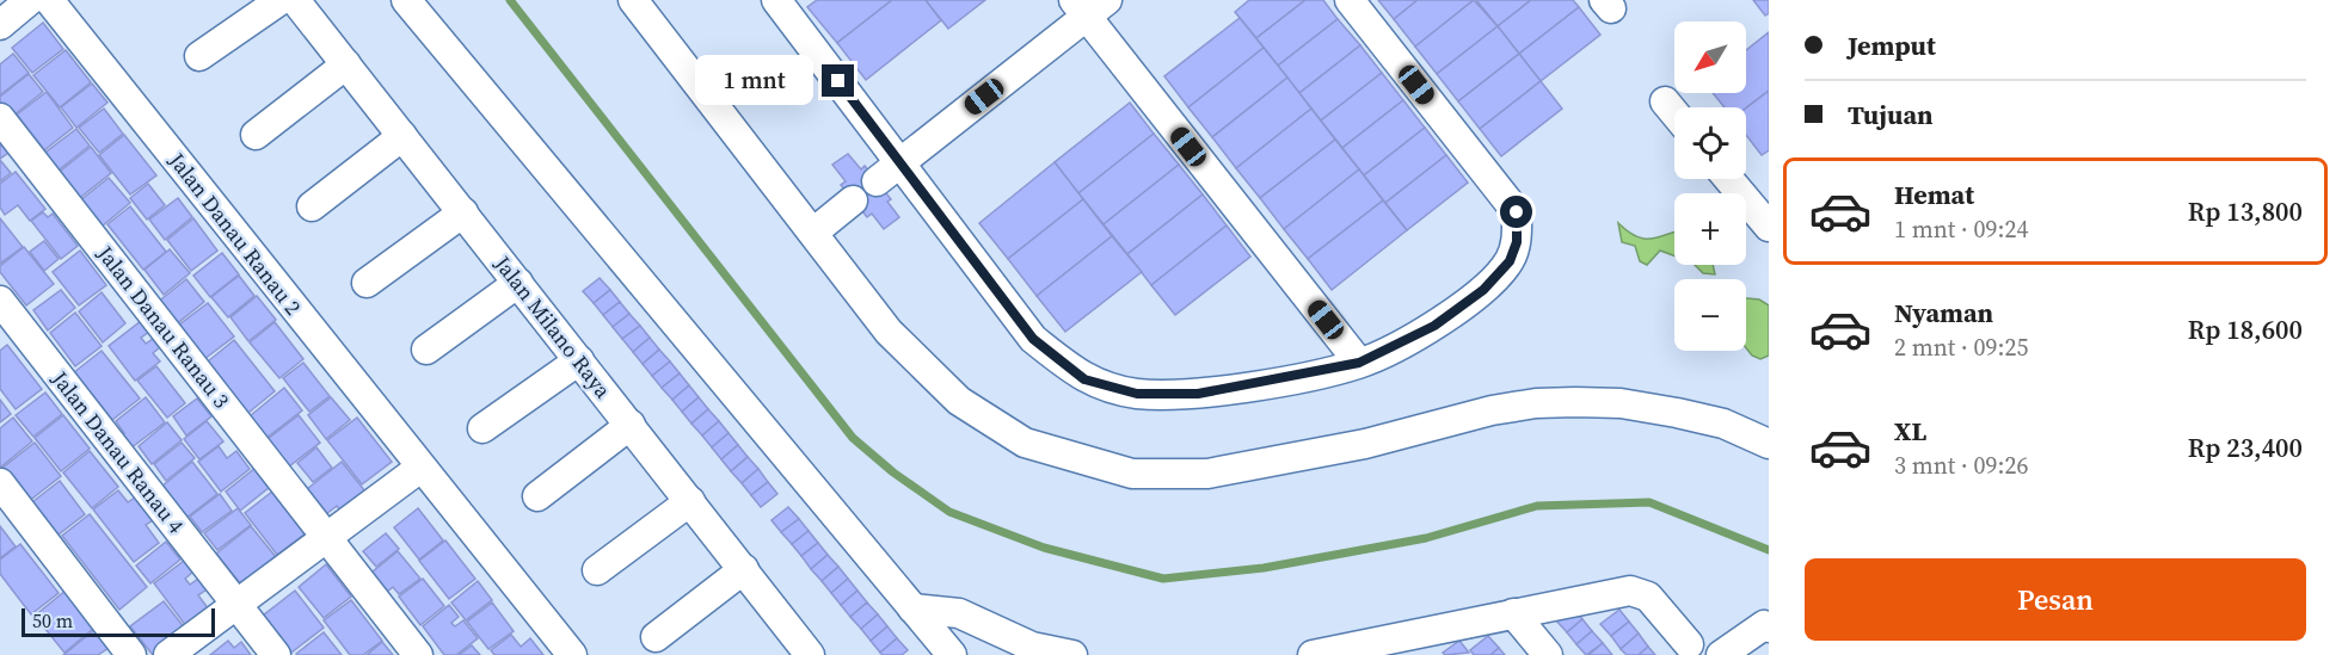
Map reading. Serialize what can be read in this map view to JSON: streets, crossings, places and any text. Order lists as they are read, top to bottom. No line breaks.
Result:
{"streets":{"street":["Jalan Danau Ranau 2","Jalan Danau Ranau 3","Jalan Milano Raya","Jalan Danau Ranau 4"]},"scale_bar":"50 m","north":"bottom left","page":{"banner":["Jemput","Tujuan"],"map_buttons":["+","−"],"bubble":"1 mnt","list":[{"name":"Hemat","note":"1 mnt · 09:24","value":"Rp 13,800"},{"name":"Nyaman","note":"2 mnt · 09:25","value":"Rp 18,600"},{"name":"XL","note":"3 mnt · 09:26","value":"Rp 23,400"}],"buttons":"Pesan","scale":"50 m"}}
